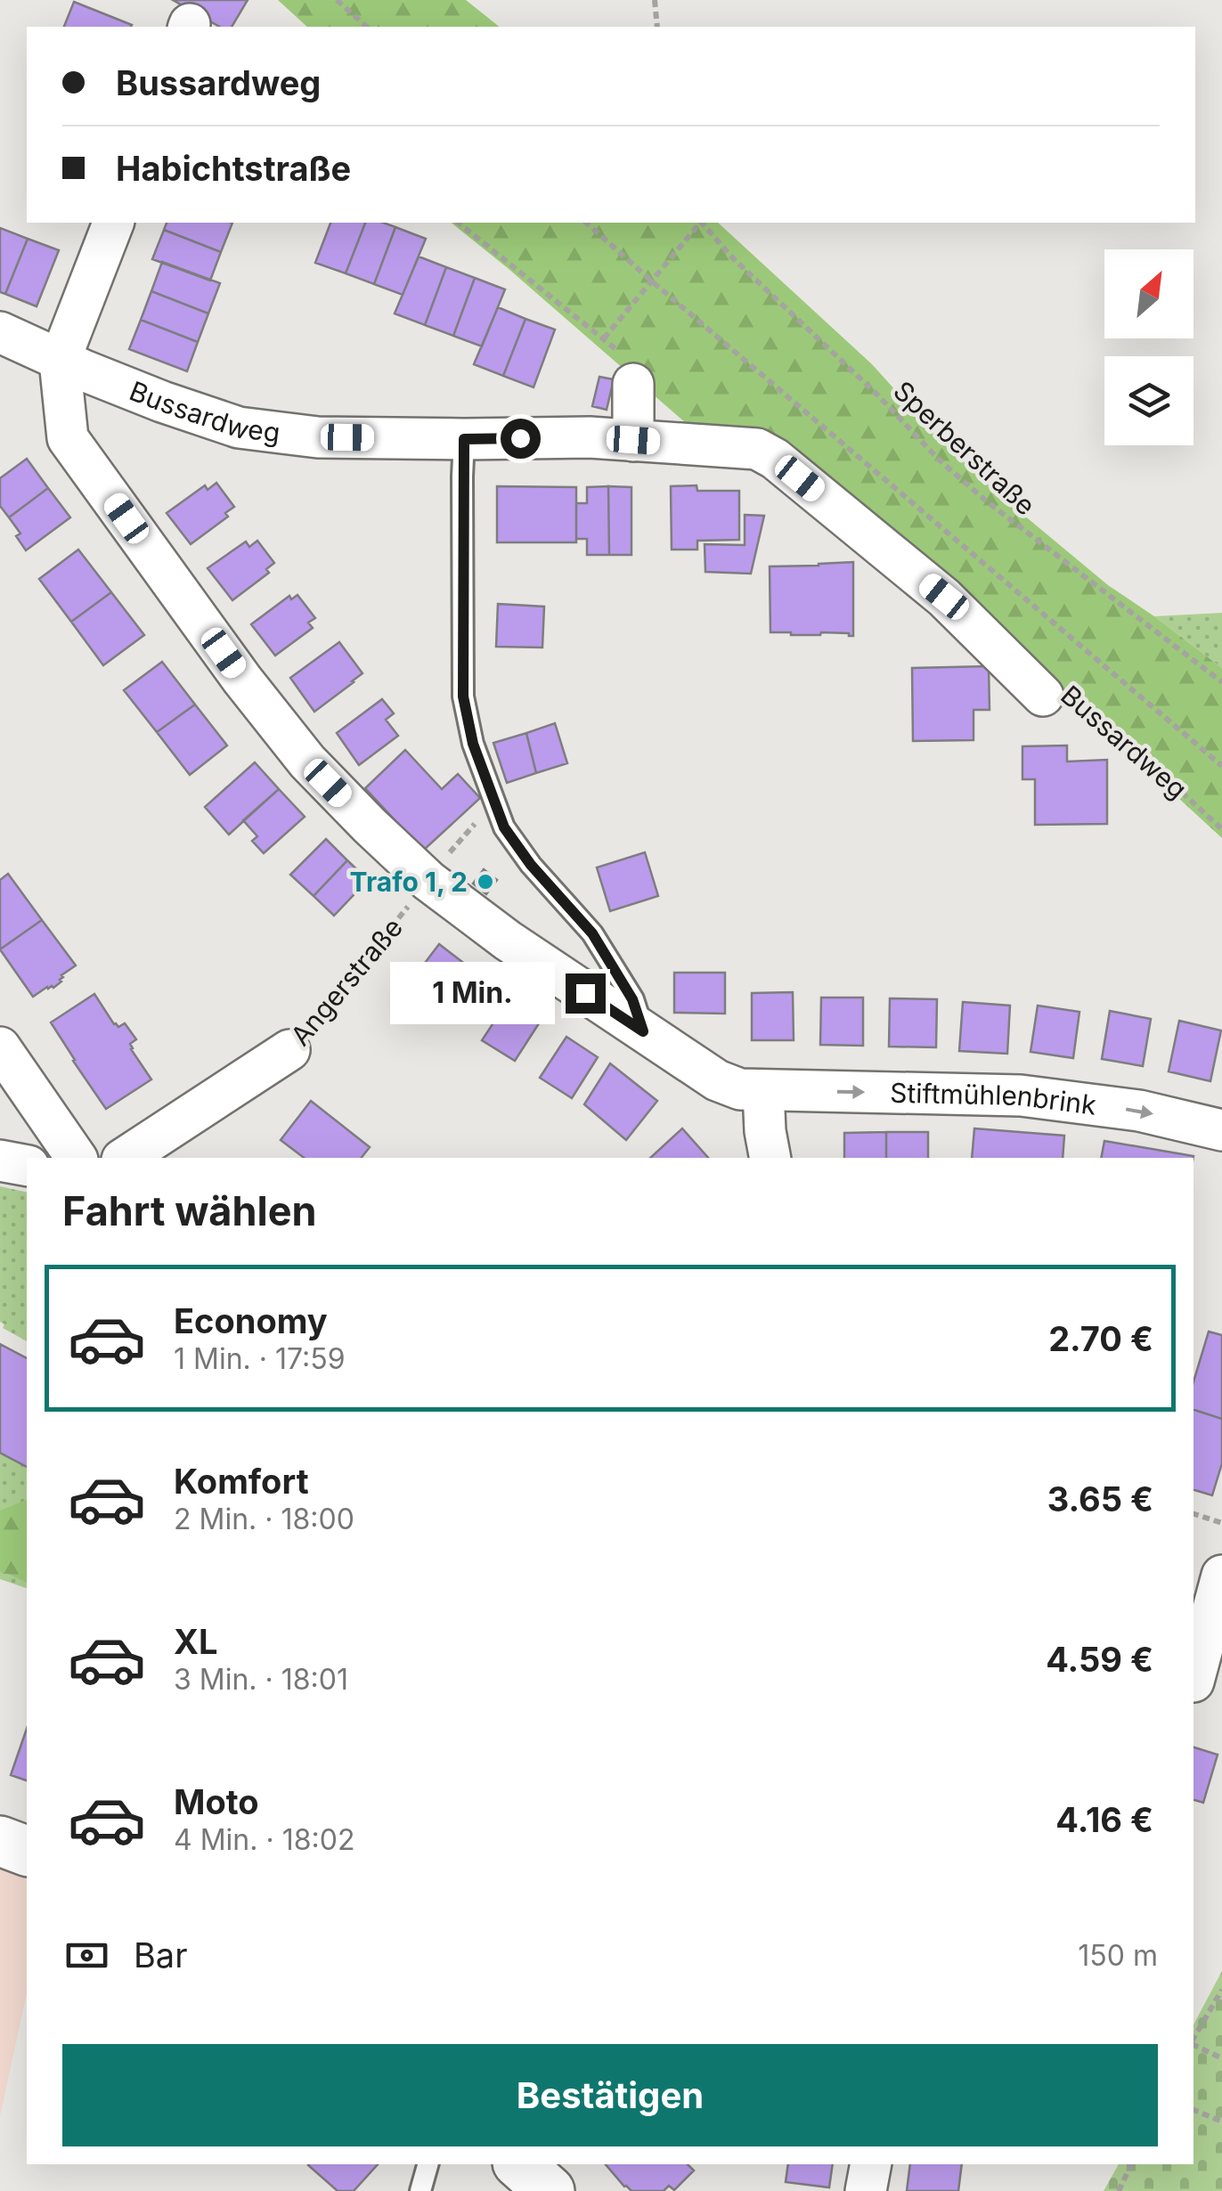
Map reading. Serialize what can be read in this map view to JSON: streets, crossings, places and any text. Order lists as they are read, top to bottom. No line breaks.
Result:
{"streets":{"street":["Bussardweg","Angerstraße","Stiftmühlenbrink"],"path":["Sperberstraße"]},"crossings":[["Bussardweg","Stiftmühlenbrink"],["Angerstraße","Stiftmühlenbrink"]],"places":["Trafo 1, 2"],"north":"top right","page":{"banner":["Bussardweg","Habichtstraße"],"bubble":"1 Min.","heading":"Fahrt wählen","list":[{"name":"Economy","note":"1 Min. · 17:59","value":"2.70 €"},{"name":"Komfort","note":"2 Min. · 18:00","value":"3.65 €"},{"name":"XL","note":"3 Min. · 18:01","value":"4.59 €"},{"name":"Moto","note":"4 Min. · 18:02","value":"4.16 €"}],"pay":["Bar","150 m"],"buttons":"Bestätigen"}}
